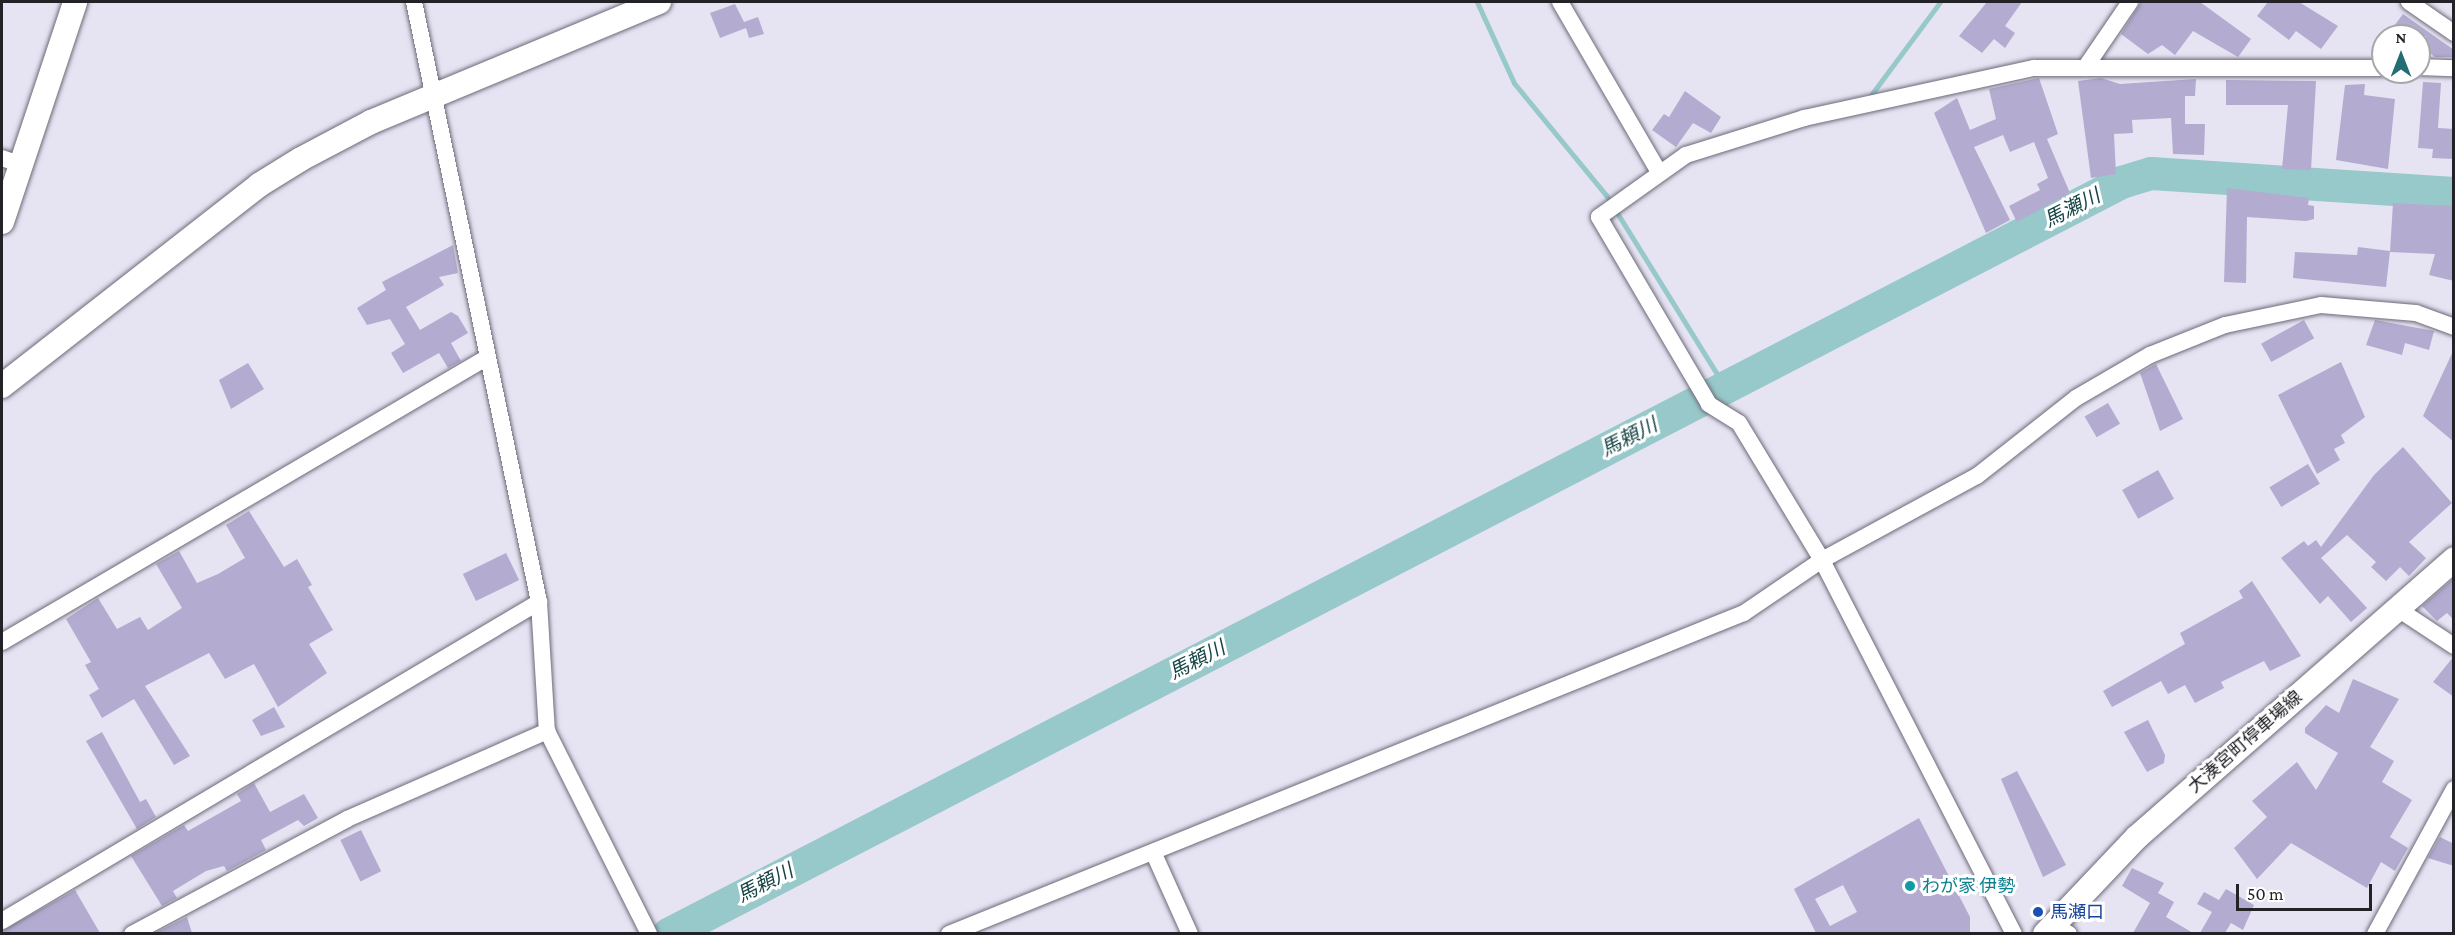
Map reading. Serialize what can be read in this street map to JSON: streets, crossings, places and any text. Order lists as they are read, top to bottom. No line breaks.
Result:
{"streets":{"street":["大湊宮町停車場線"]},"water":["馬瀬川","馬頼川"],"places":["わが家 伊勢","馬瀬口"],"scale_bar":"50 m","north":"top"}
